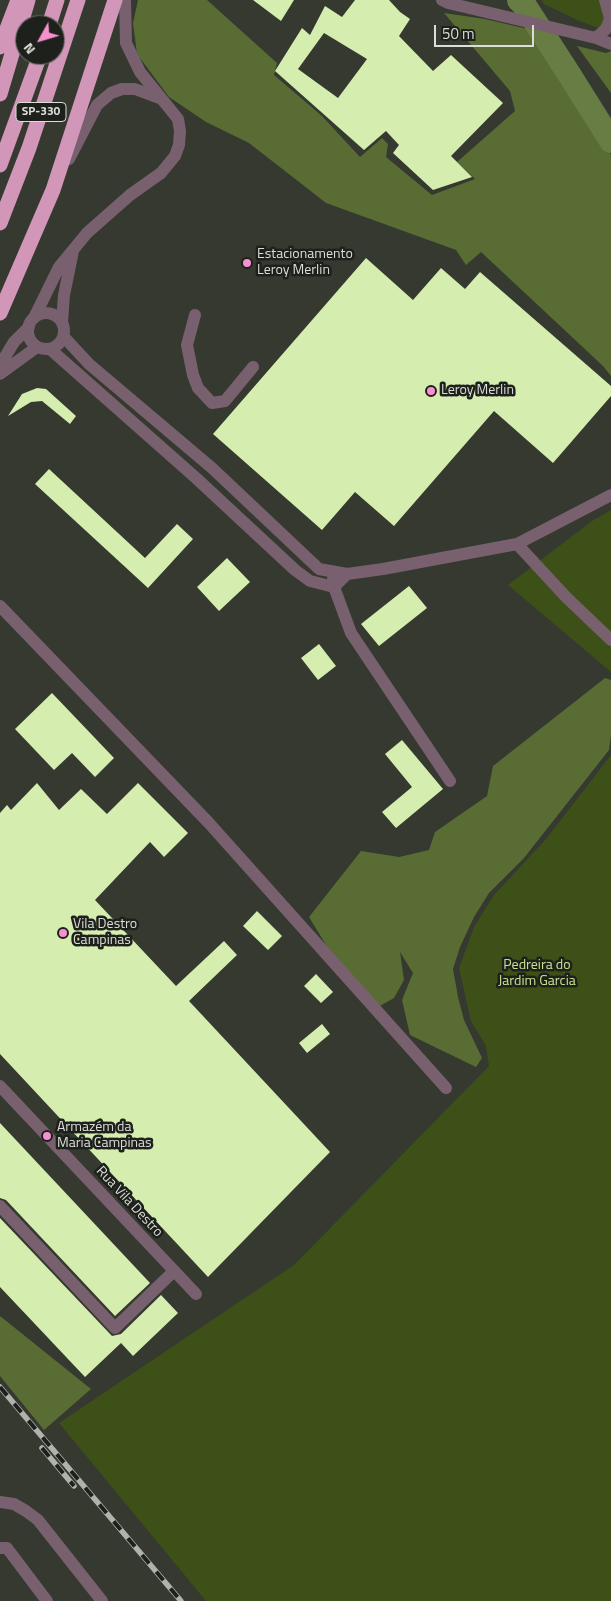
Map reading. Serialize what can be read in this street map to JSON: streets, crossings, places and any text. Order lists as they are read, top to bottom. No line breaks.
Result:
{"streets":{"highway":["SP-330"],"street":["Rua Vila Destro"]},"parks":["Pedreira do Jardim Garcia"],"places":["Estacionamento Leroy Merlin","Leroy Merlin","Vila Destro Campinas","Armazém da Maria Campinas"],"scale_bar":"50 m","north":"bottom left"}
